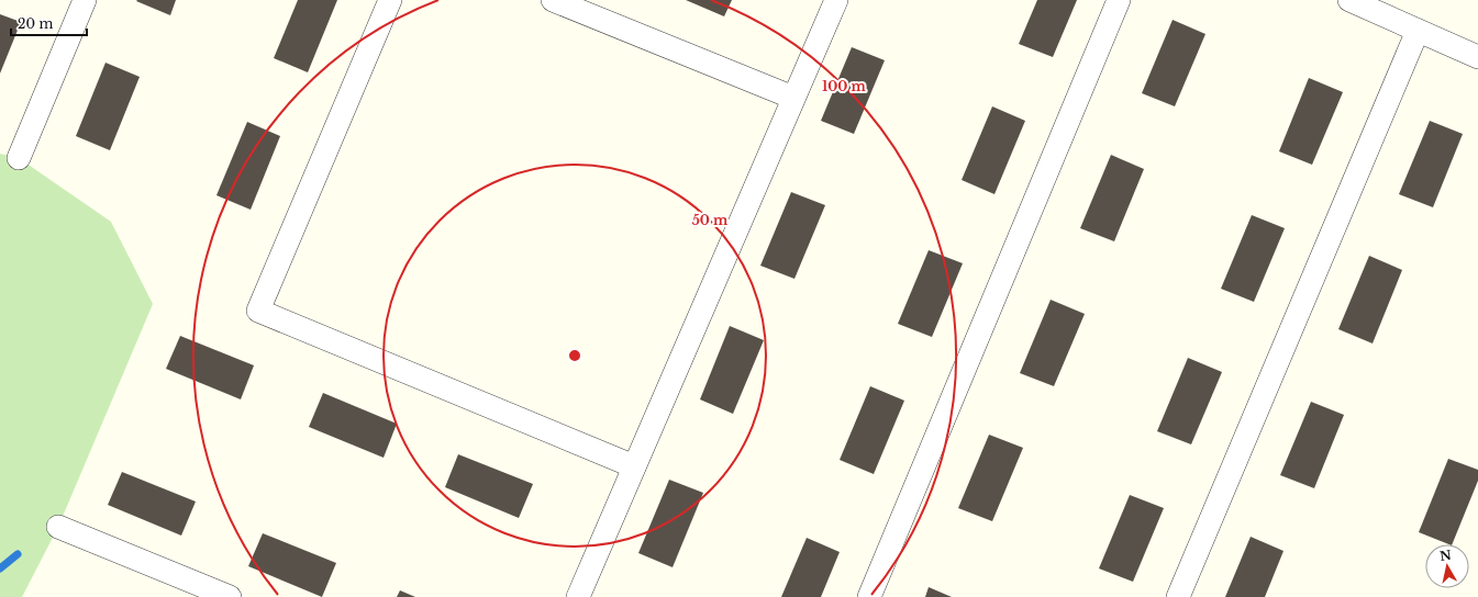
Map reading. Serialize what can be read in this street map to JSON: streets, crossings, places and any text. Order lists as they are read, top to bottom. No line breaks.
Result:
{"scale_bar":"20 m","north":"top","rings":["100 m","50 m"]}
